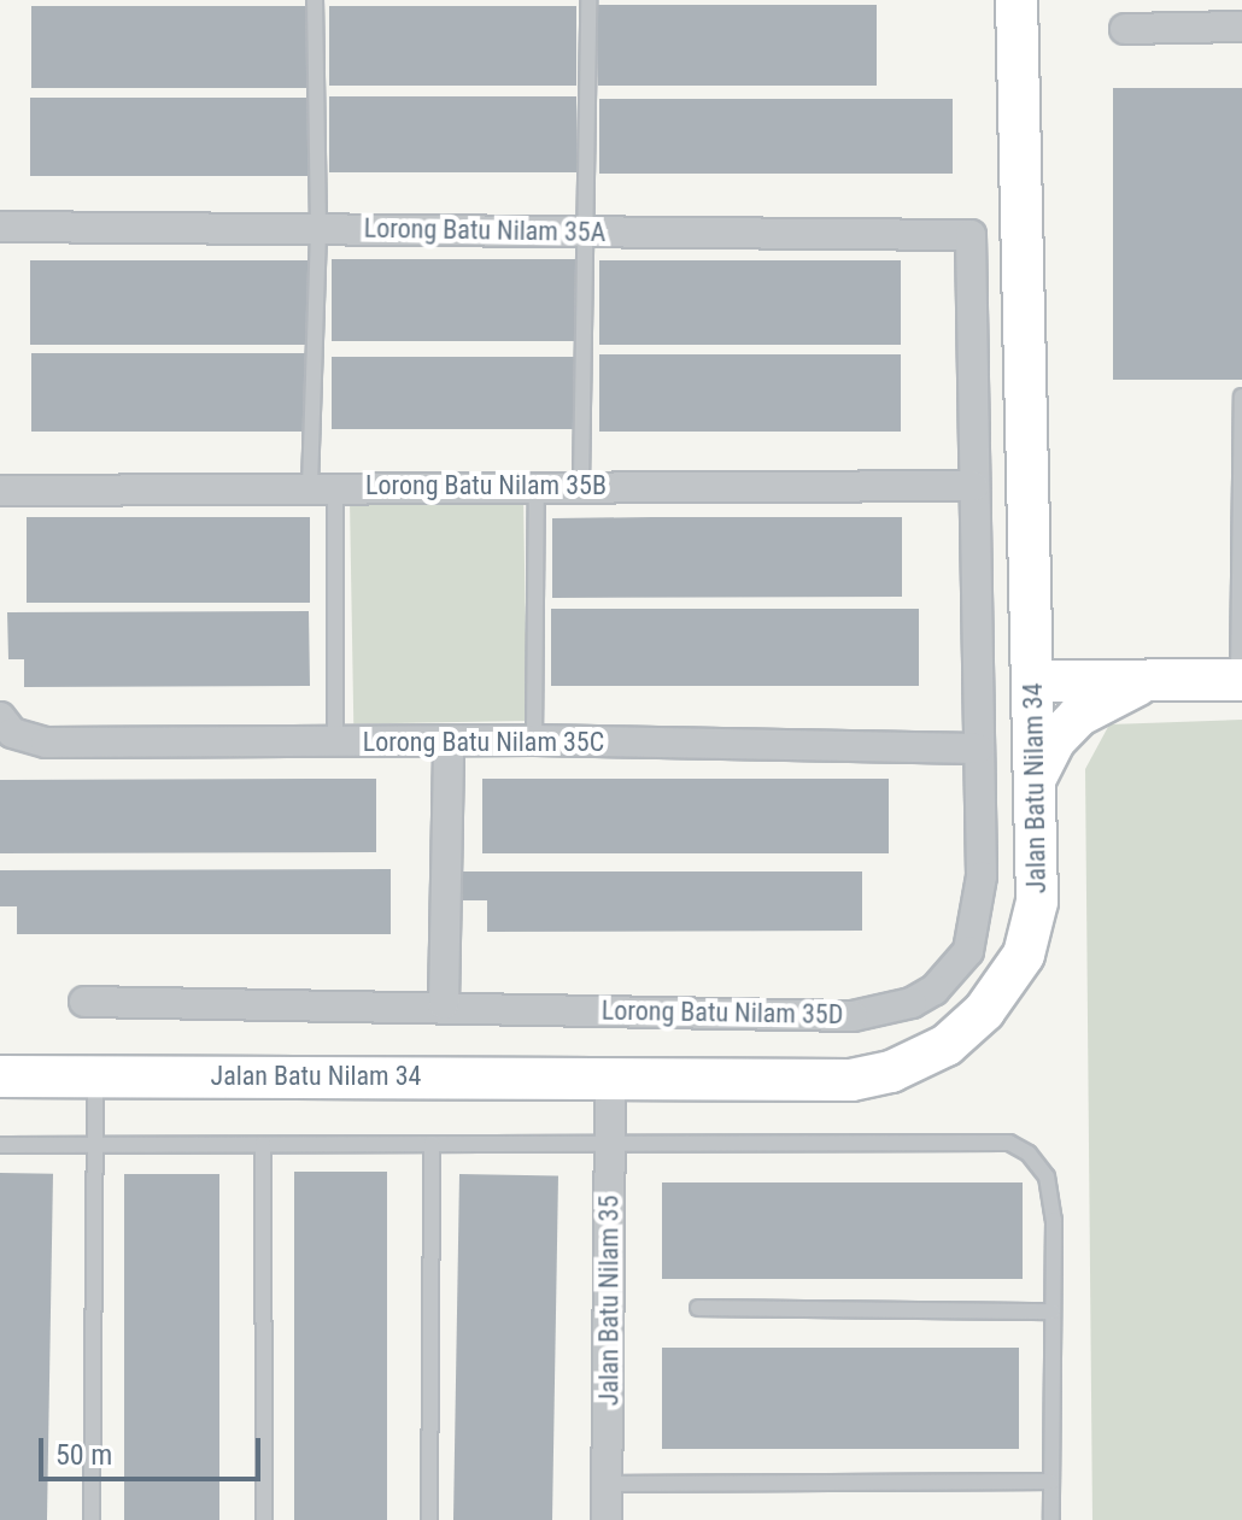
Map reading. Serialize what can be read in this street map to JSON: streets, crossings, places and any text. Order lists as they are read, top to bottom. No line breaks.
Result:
{"streets":{"street":["Lorong Batu Nilam 35A","Lorong Batu Nilam 35B","Lorong Batu Nilam 35C","Jalan Batu Nilam 34","Lorong Batu Nilam 35D","Jalan Batu Nilam 35"]},"crossings":[["Lorong Batu Nilam 35A","Lorong Batu Nilam 35D"],["Lorong Batu Nilam 35B","Lorong Batu Nilam 35D"],["Lorong Batu Nilam 35C","Lorong Batu Nilam 35D"],["Jalan Batu Nilam 34","Jalan Batu Nilam 35"]],"scale_bar":"50 m"}
